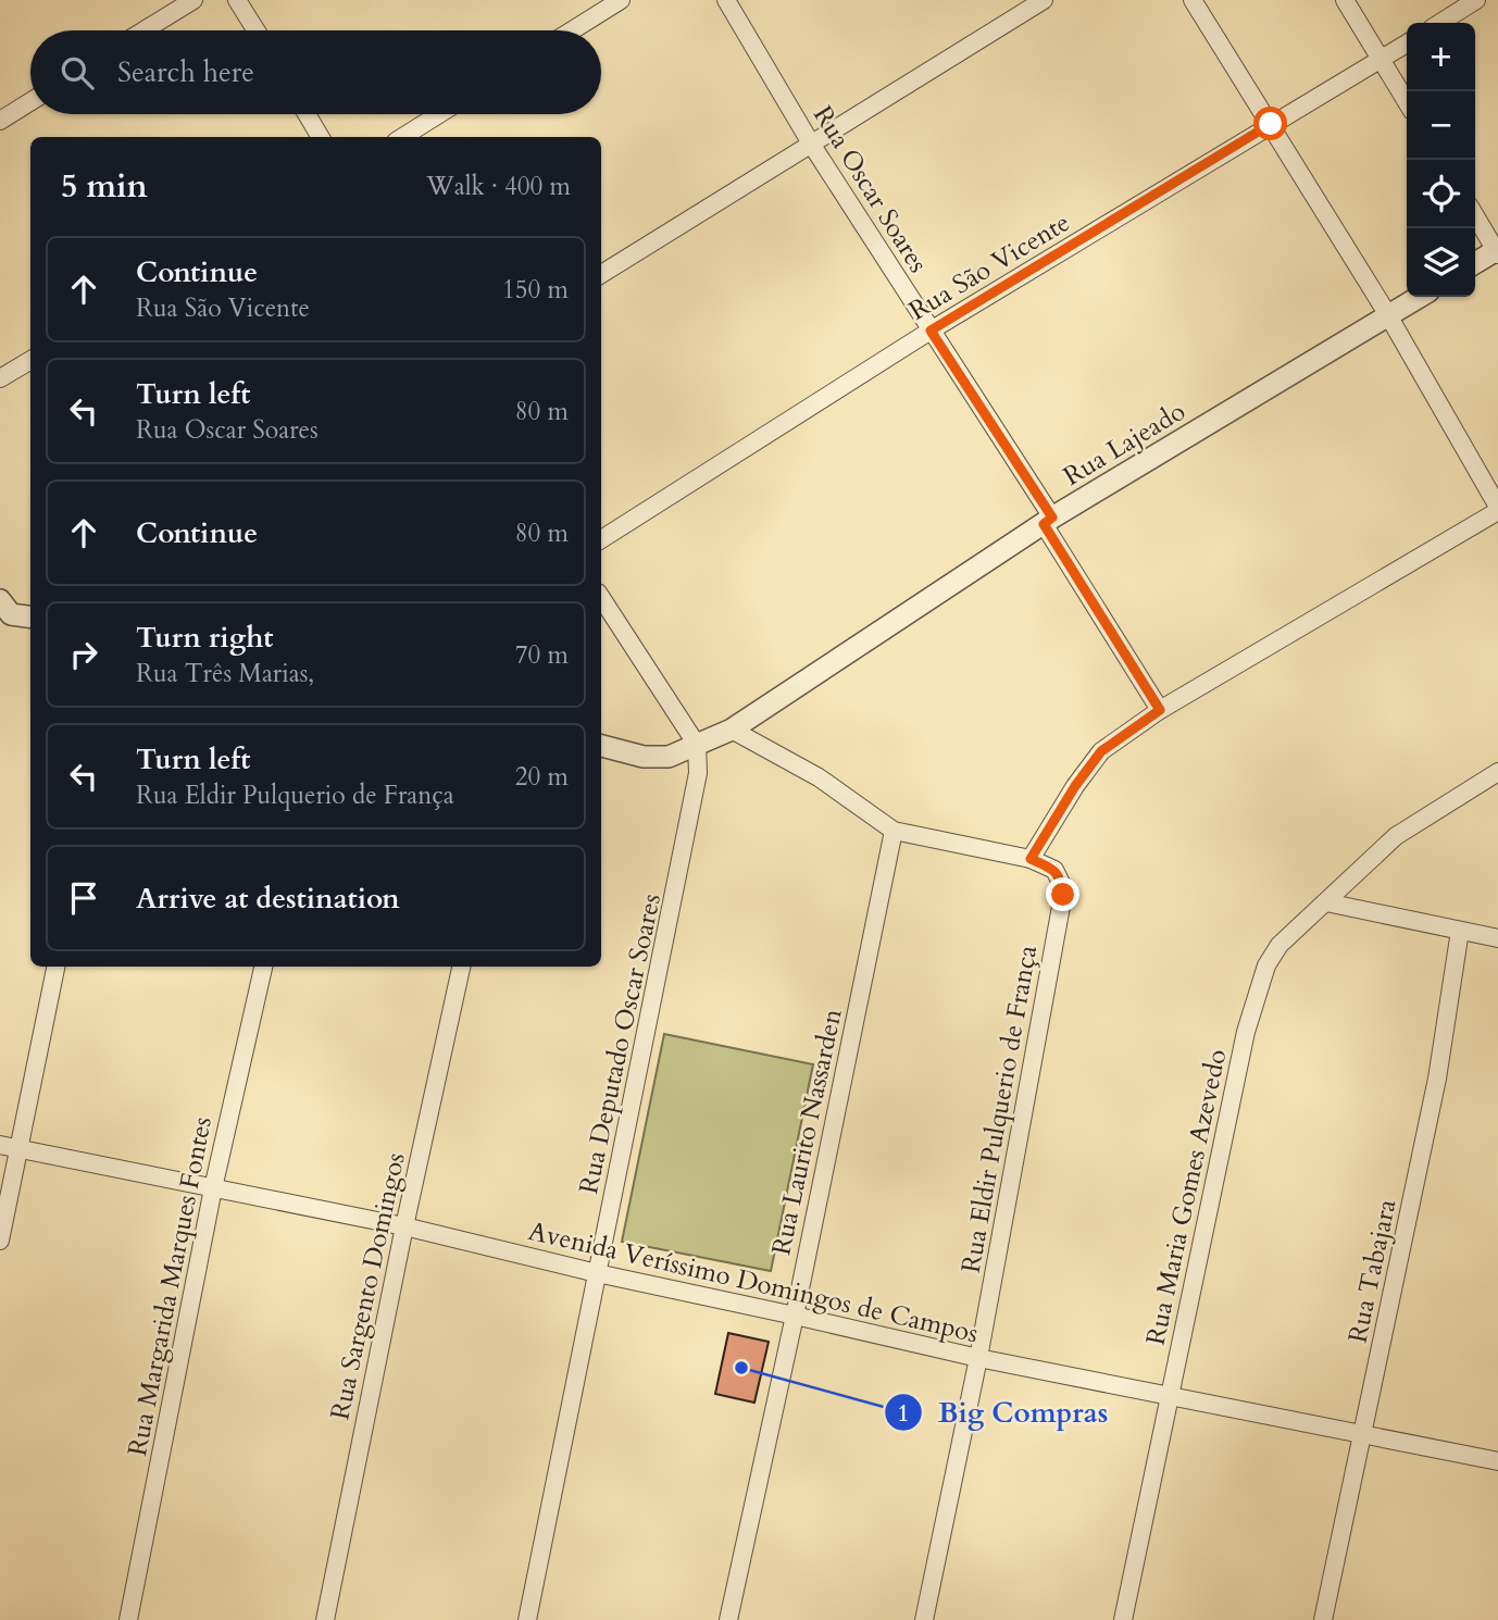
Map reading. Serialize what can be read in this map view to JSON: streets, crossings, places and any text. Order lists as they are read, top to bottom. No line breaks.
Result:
{"streets":{"street":["Rua Oscar Soares","Rua São Vicente","Rua Lajeado","Rua Deputado Oscar Soares","Rua Eldir Pulquerio de França","Rua Laurito Nassarden","Rua Maria Gomes Azevedo","Rua Tabajara","Avenida Veríssimo Domingos de Campos","Rua Margarida Marques Fontes","Rua Sargento Domingos"]},"crossings":[["Rua Oscar Soares","Rua São Vicente"],["Rua Oscar Soares","Rua Lajeado"],["Rua Lajeado","Rua Deputado Oscar Soares"],["Rua Lajeado","Rua Eldir Pulquerio de França"],["Rua Deputado Oscar Soares","Avenida Veríssimo Domingos de Campos"],["Rua Eldir Pulquerio de França","Rua Laurito Nassarden"],["Rua Eldir Pulquerio de França","Avenida Veríssimo Domingos de Campos"],["Rua Laurito Nassarden","Avenida Veríssimo Domingos de Campos"],["Rua Maria Gomes Azevedo","Avenida Veríssimo Domingos de Campos"],["Rua Tabajara","Avenida Veríssimo Domingos de Campos"],["Avenida Veríssimo Domingos de Campos","Rua Margarida Marques Fontes"],["Avenida Veríssimo Domingos de Campos","Rua Sargento Domingos"]],"places":["Big Compras"],"page":{"map_buttons":["+","−"],"search":"Search here","heading":["5 min","Walk · 400 m"],"list":[["Continue","Rua São Vicente","150 m"],["Turn left","Rua Oscar Soares","80 m"],["Continue","80 m"],["Turn right","Rua Três Marias,","70 m"],["Turn left","Rua Eldir Pulquerio de França","20 m"],"Arrive at destination"]}}
